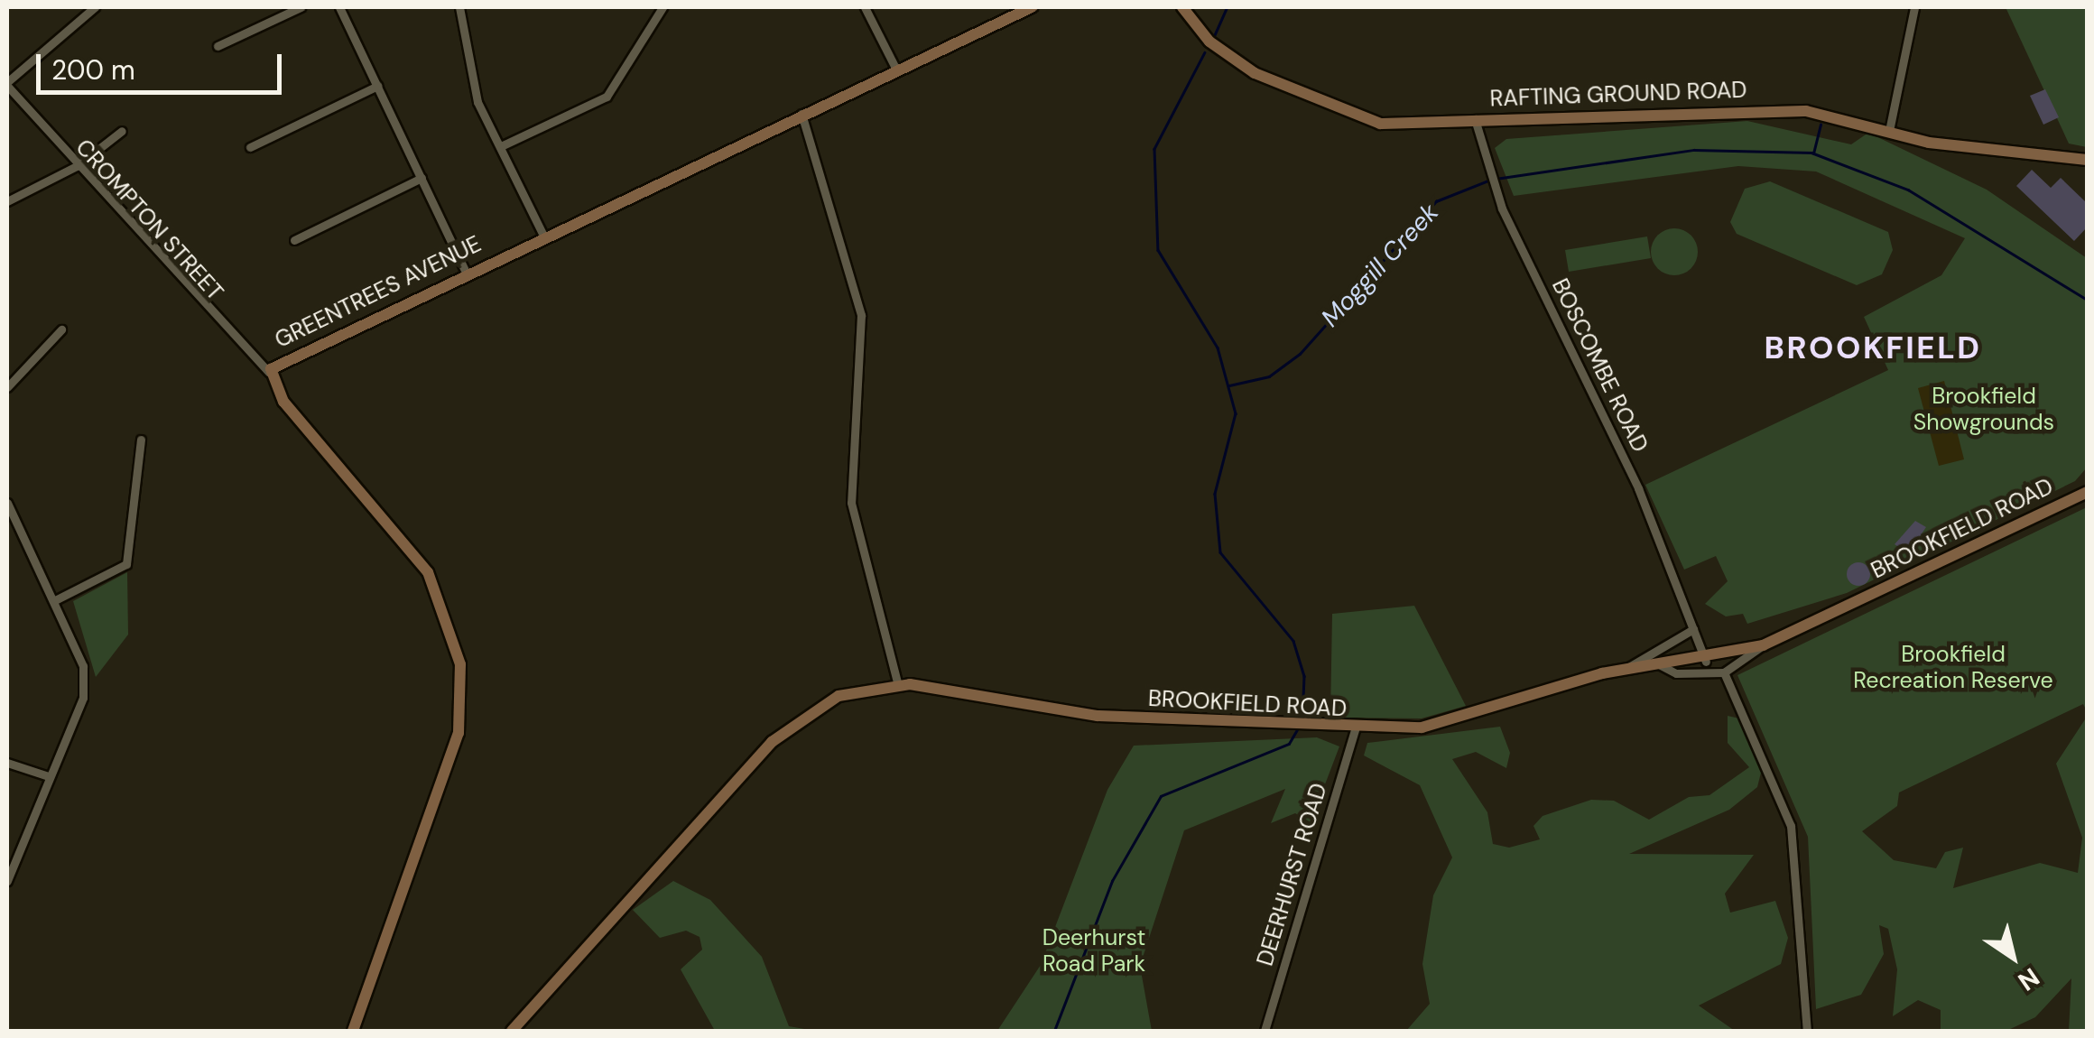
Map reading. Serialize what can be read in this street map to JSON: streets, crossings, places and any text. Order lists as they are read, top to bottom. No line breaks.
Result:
{"streets":{"main road":["RAFTING GROUND ROAD","GREENTREES AVENUE","BROOKFIELD ROAD"],"street":["CROMPTON STREET","BOSCOMBE ROAD","DEERHURST ROAD"]},"crossings":[["RAFTING GROUND ROAD","BOSCOMBE ROAD"],["CROMPTON STREET","GREENTREES AVENUE"],["BOSCOMBE ROAD","BROOKFIELD ROAD"],["BROOKFIELD ROAD","DEERHURST ROAD"]],"districts":["BROOKFIELD"],"water":["Moggill Creek"],"parks":["Brookfield Showgrounds","Brookfield Recreation Reserve","Deerhurst Road Park"],"scale_bar":"200 m","north":"bottom right"}
